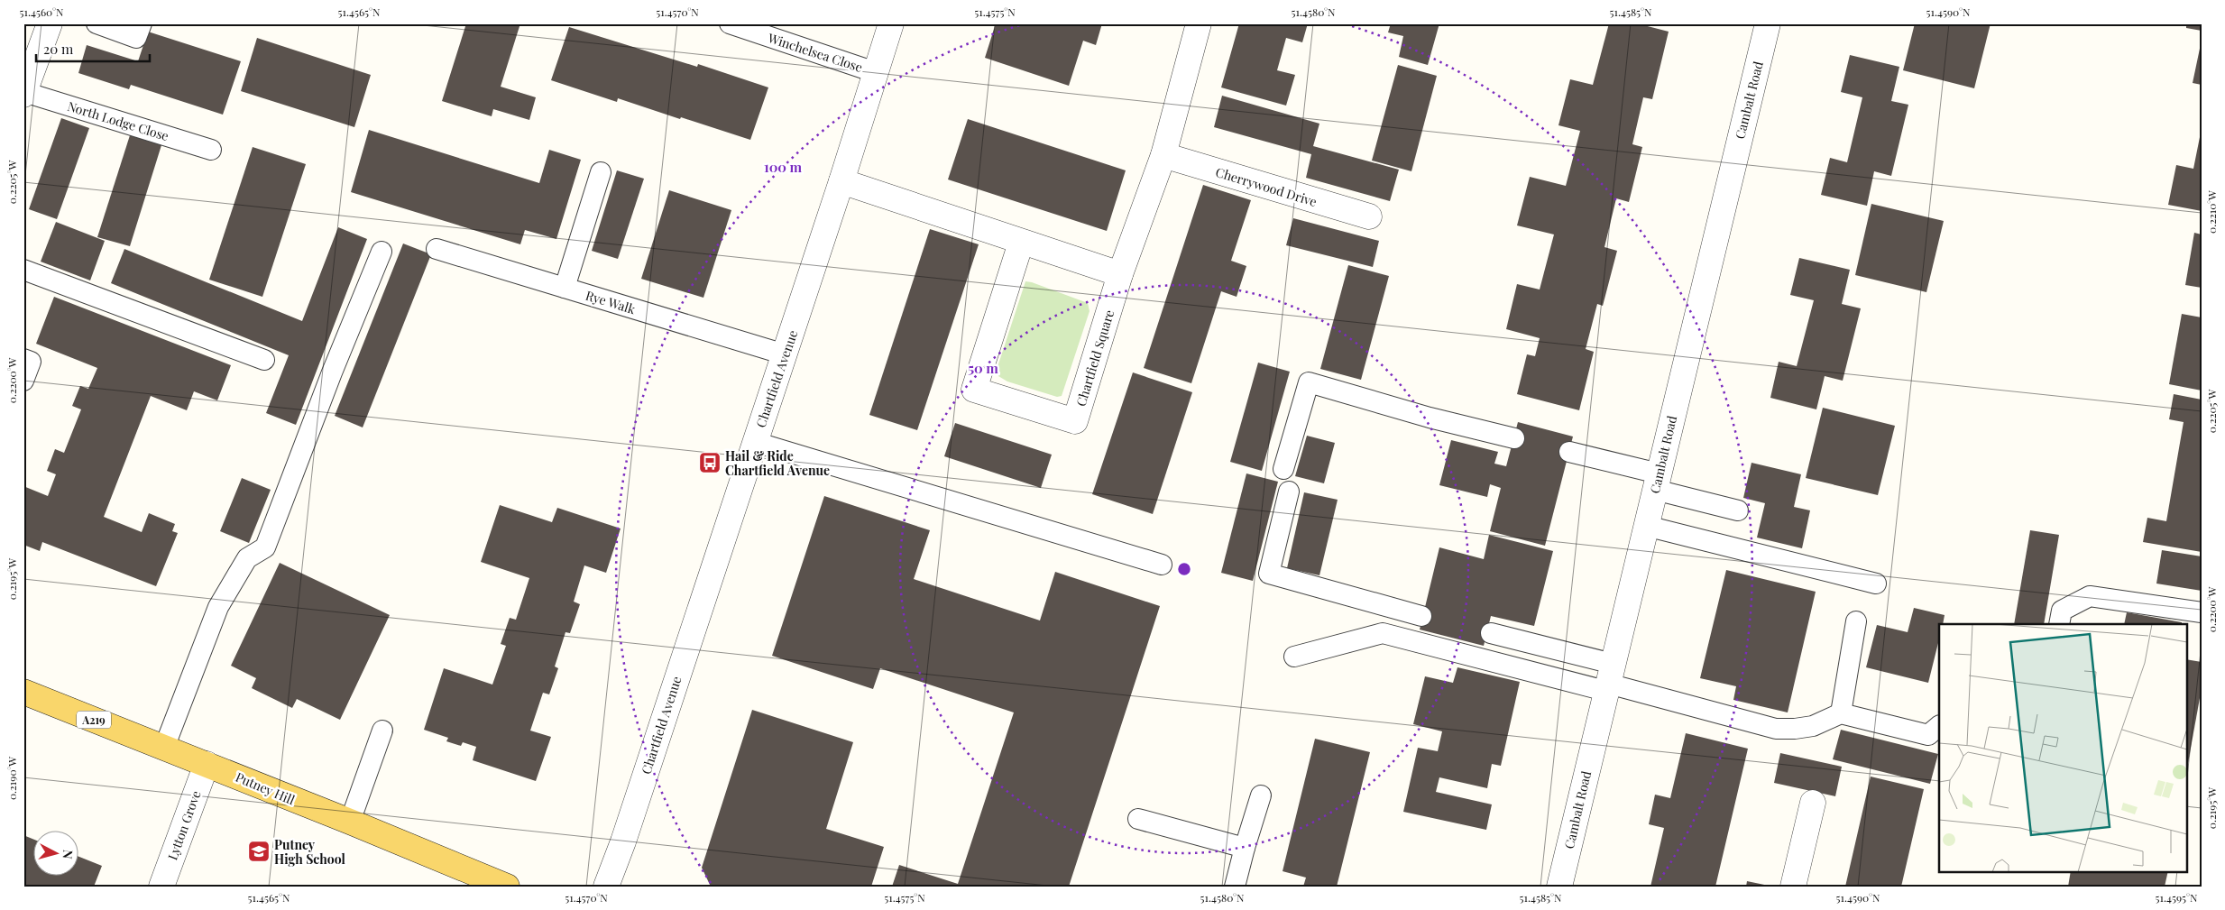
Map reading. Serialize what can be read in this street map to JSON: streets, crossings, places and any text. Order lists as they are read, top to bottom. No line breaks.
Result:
{"streets":{"main road":["A219","Putney Hill"],"street":["Cambalt Road","Cherrywood Drive","Chartfield Square","Chartfield Avenue","Lytton Grove"],"lane":["Winchelsea Close","North Lodge Close","Rye Walk"]},"crossings":[["Winchelsea Close","Chartfield Avenue"],["Rye Walk","Chartfield Avenue"],["Putney Hill","Lytton Grove"]],"places":{"bus stop":["Hail & Ride Chartfield Avenue"],"school or university":["Putney High School"]},"scale_bar":"20 m","north":"right","coordinates":["51.4560°N","51.4565°N","51.4570°N","51.4575°N","51.4580°N","51.4585°N","51.4590°N","0.2205°W","0.2210°W","0.2200°W","0.2195°W","0.2190°W","51.4595°N"],"rings":["100 m","50 m"]}
